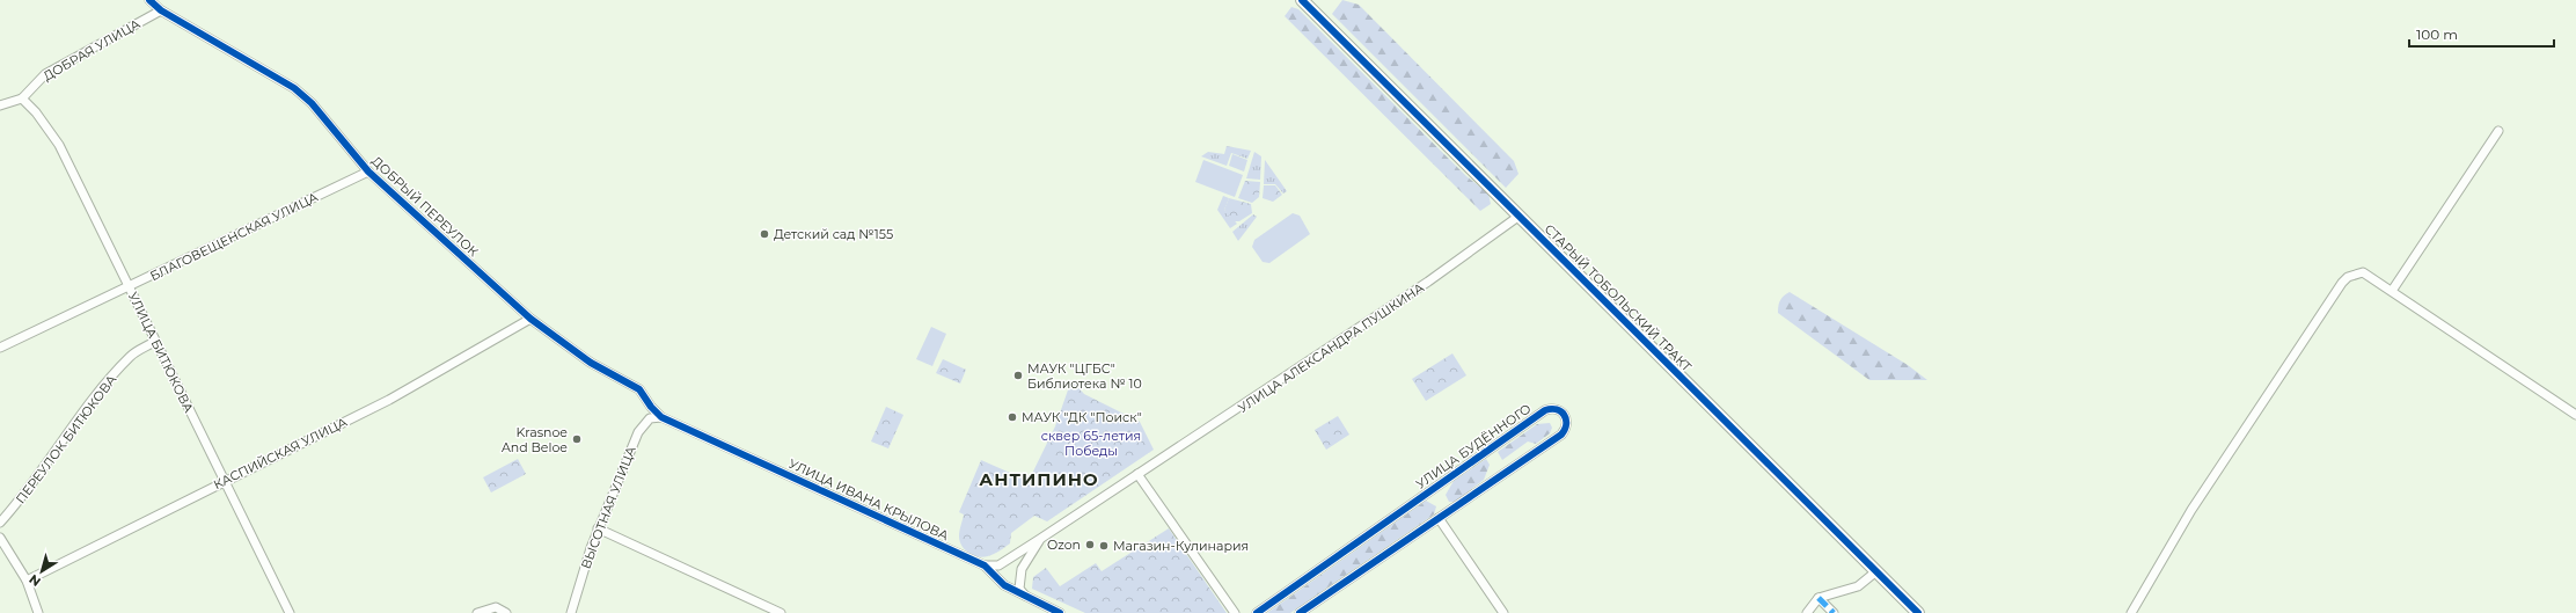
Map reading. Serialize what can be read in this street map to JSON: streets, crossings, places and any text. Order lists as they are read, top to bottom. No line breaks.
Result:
{"streets":{"street":["ДОБРАЯ УЛИЦА","ДОБРЫЙ ПЕРЕУЛОК","БЛАГОВЕЩЕНСКАЯ УЛИЦА","СТАРЫЙ ТОБОЛЬСКИЙ ТРАКТ","УЛИЦА АЛЕКСАНДРА ПУШКИНА","УЛИЦА БИТЮКОВА","ПЕРЕУЛОК БИТЮКОВА","УЛИЦА БУДЁННОГО","КАСПИЙСКАЯ УЛИЦА","УЛИЦА ИВАНА КРЫЛОВА","ВЫСОТНАЯ УЛИЦА"]},"crossings":[["ДОБРАЯ УЛИЦА","ДОБРЫЙ ПЕРЕУЛОК"],["ДОБРАЯ УЛИЦА","УЛИЦА БИТЮКОВА"],["ДОБРЫЙ ПЕРЕУЛОК","БЛАГОВЕЩЕНСКАЯ УЛИЦА"],["ДОБРЫЙ ПЕРЕУЛОК","КАСПИЙСКАЯ УЛИЦА"],["ДОБРЫЙ ПЕРЕУЛОК","УЛИЦА ИВАНА КРЫЛОВА"],["ДОБРЫЙ ПЕРЕУЛОК","ВЫСОТНАЯ УЛИЦА"],["БЛАГОВЕЩЕНСКАЯ УЛИЦА","УЛИЦА БИТЮКОВА"],["СТАРЫЙ ТОБОЛЬСКИЙ ТРАКТ","УЛИЦА АЛЕКСАНДРА ПУШКИНА"],["УЛИЦА АЛЕКСАНДРА ПУШКИНА","УЛИЦА ИВАНА КРЫЛОВА"],["УЛИЦА БИТЮКОВА","ПЕРЕУЛОК БИТЮКОВА"],["УЛИЦА БИТЮКОВА","КАСПИЙСКАЯ УЛИЦА"],["УЛИЦА ИВАНА КРЫЛОВА","ВЫСОТНАЯ УЛИЦА"]],"districts":["АНТИПИНО"],"parks":["сквер 65-летия Победы"],"places":["Детский сад №155","МАУК \"ЦГБС\" Библиотека № 10","МАУК \"ДК \"Поиск\"","Krasnoe And Beloe","Ozon","Магазин-Кулинария"],"scale_bar":"100 m","north":"bottom left"}
